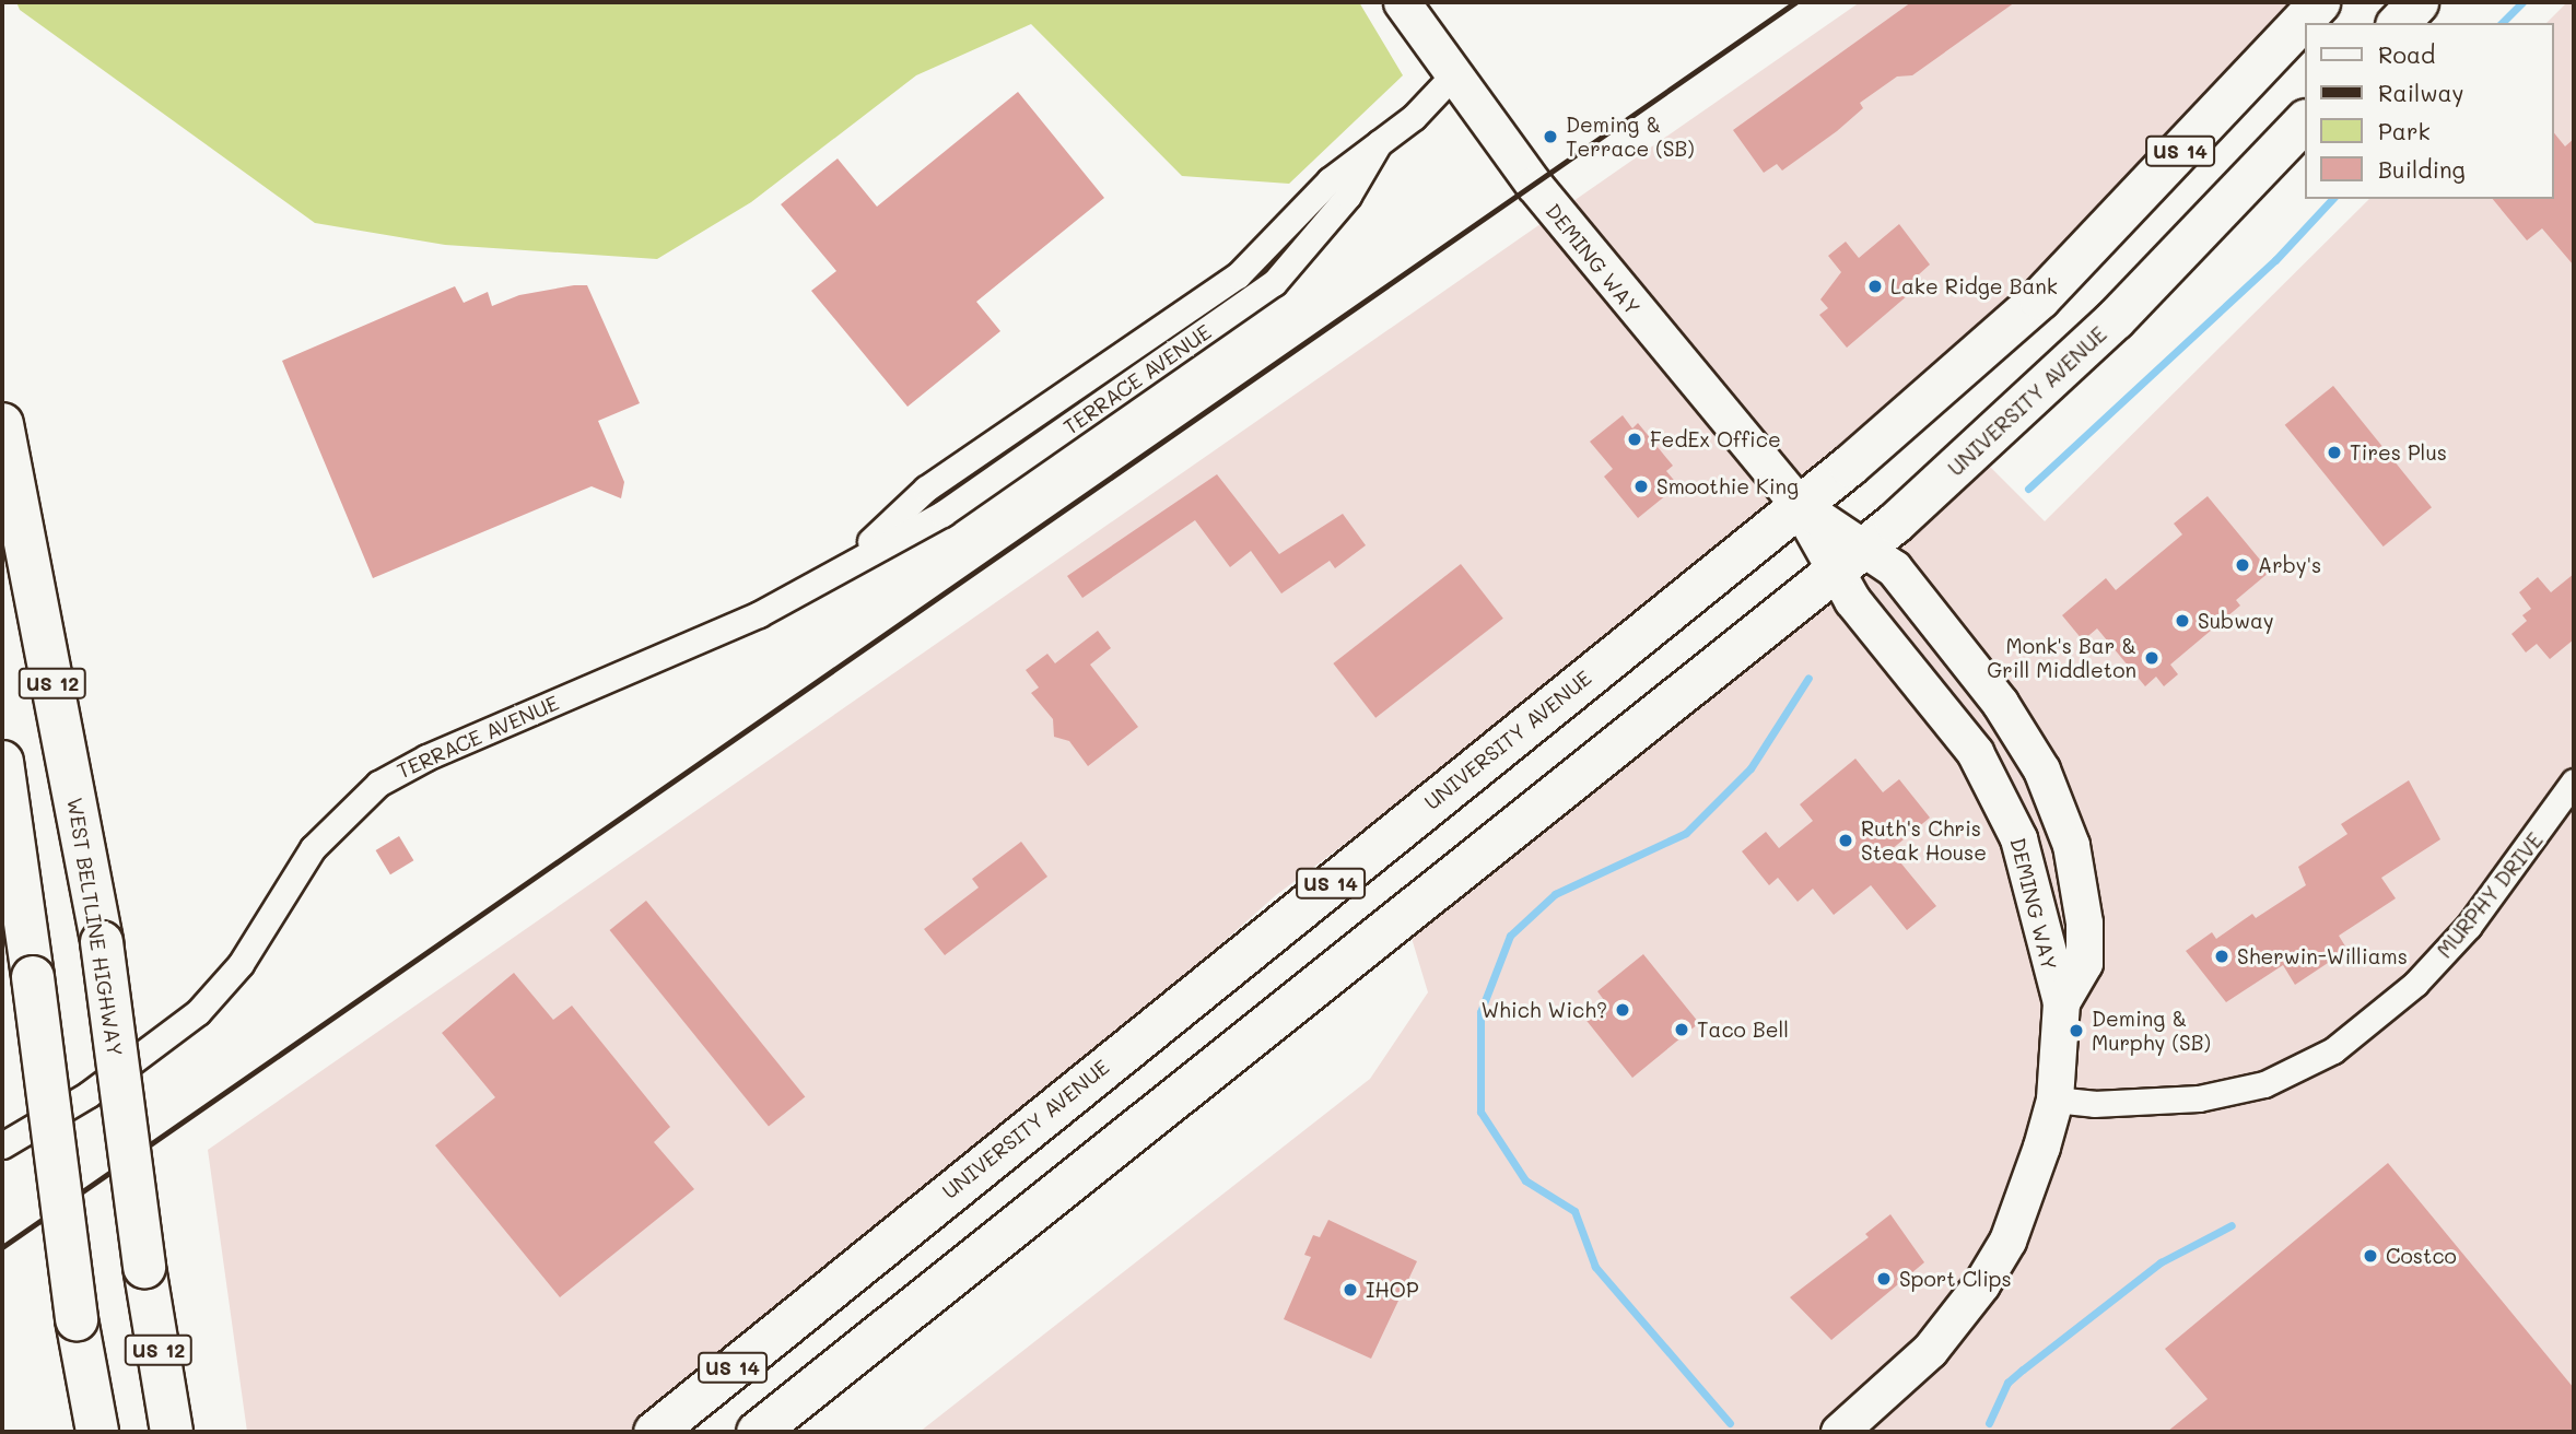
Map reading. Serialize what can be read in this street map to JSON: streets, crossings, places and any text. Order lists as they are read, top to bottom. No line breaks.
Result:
{"streets":{"highway":["US 12","WEST BELTLINE HIGHWAY"],"main road":["US 14","UNIVERSITY AVENUE"],"street":["DEMING WAY","TERRACE AVENUE","MURPHY DRIVE"]},"crossings":[["DEMING WAY","TERRACE AVENUE"],["DEMING WAY","UNIVERSITY AVENUE"],["DEMING WAY","MURPHY DRIVE"]],"places":["Deming & Terrace (SB)","Lake Ridge Bank","FedEx Office","Tires Plus","Smoothie King","Arby's","Subway","Monk's Bar & Grill Middleton","Ruth's Chris Steak House","Sherwin-Williams","Which Wich?","Taco Bell","Deming & Murphy (SB)","Costco","Sport Clips","IHOP"],"legend":["Road","Railway","Park","Building"]}
